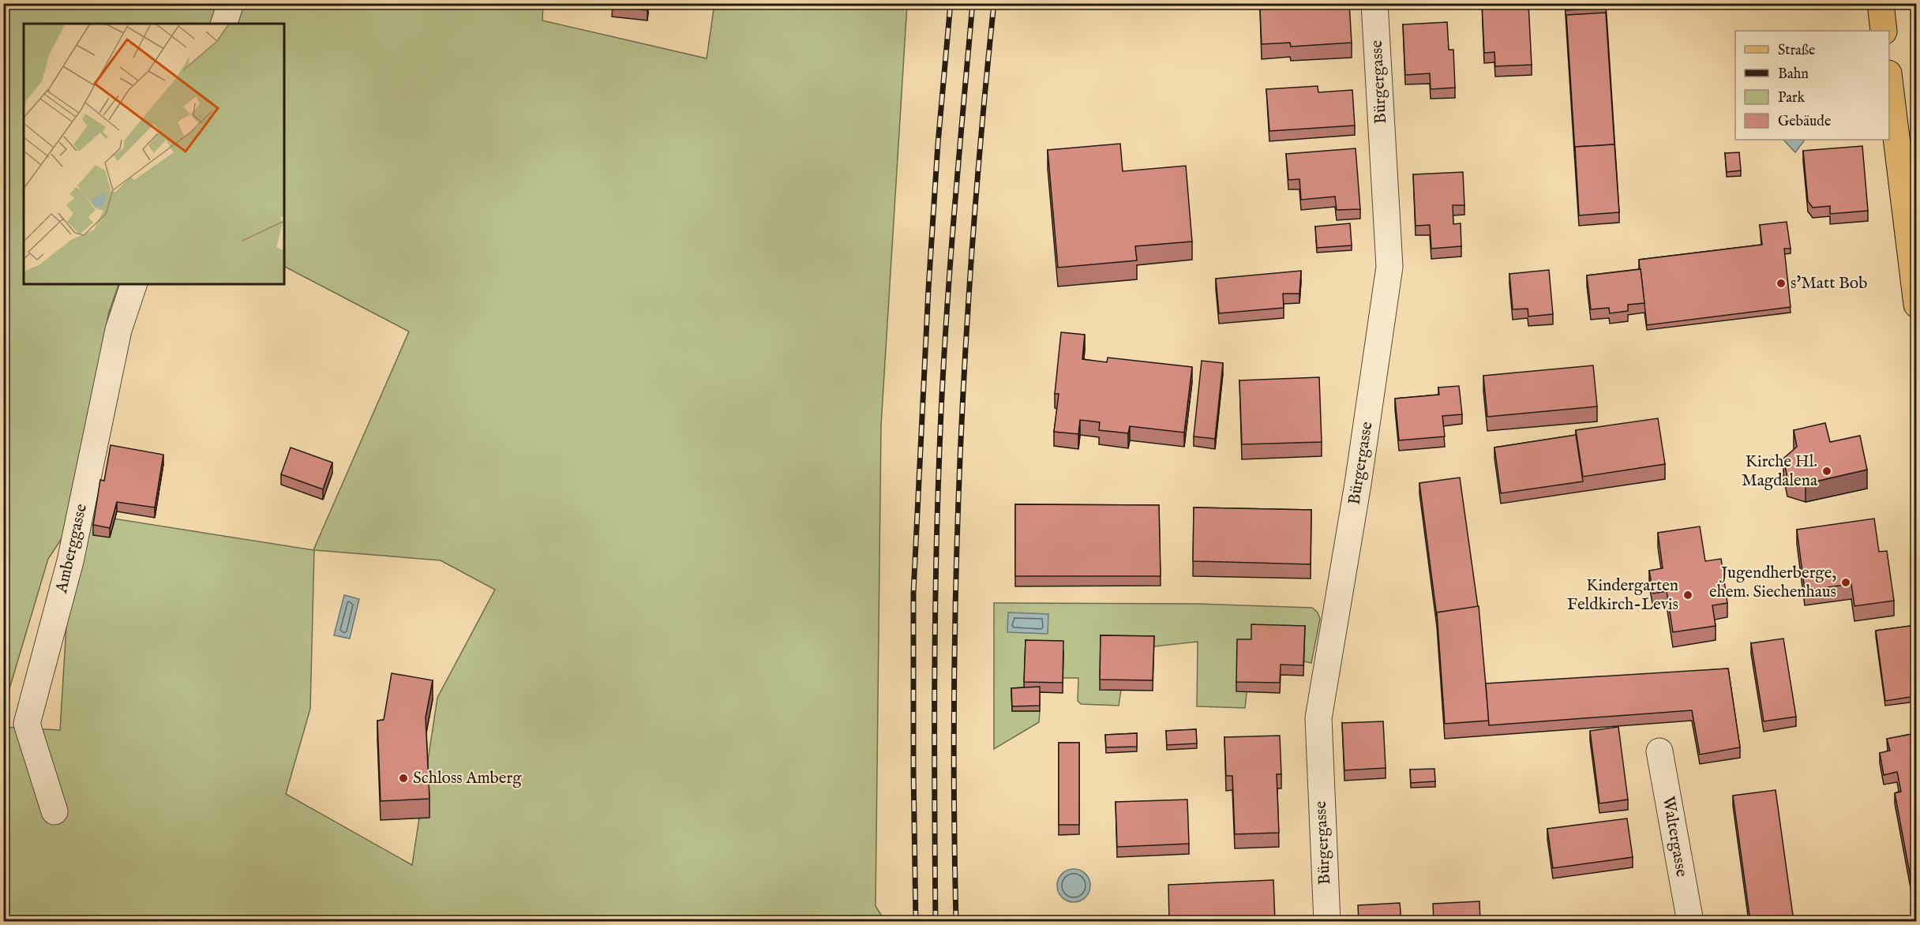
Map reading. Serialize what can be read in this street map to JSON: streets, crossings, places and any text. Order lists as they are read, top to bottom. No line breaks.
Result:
{"streets":{"street":["Bürgergasse","Amberggasse","Waltergasse"]},"places":["s'Matt Bob","Kirche Hl. Magdalena","Jugendherberge, ehem. Siechenhaus","Kindergarten Feldkirch-Levis","Schloss Amberg"],"legend":["Straße","Bahn","Park","Gebäude"]}
